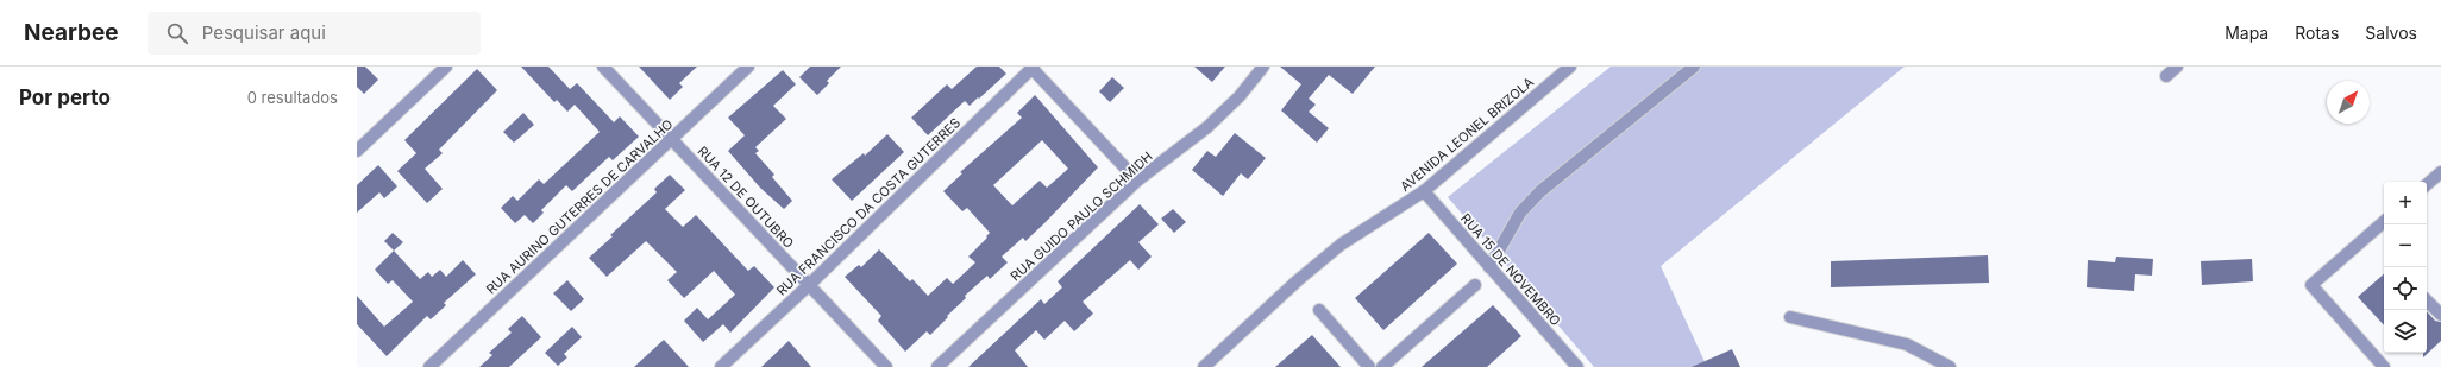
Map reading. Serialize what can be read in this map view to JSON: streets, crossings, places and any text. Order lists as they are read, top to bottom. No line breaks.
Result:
{"streets":{"street":["AVENIDA LEONEL BRIZOLA","RUA 12 DE OUTUBRO","RUA AURINO GUTERRES DE CARVALHO","RUA FRANCISCO DA COSTA GUTERRES","RUA GUIDO PAULO SCHMIDH","RUA 15 DE NOVEMBRO"]},"crossings":[["AVENIDA LEONEL BRIZOLA","RUA 15 DE NOVEMBRO"],["RUA 12 DE OUTUBRO","RUA AURINO GUTERRES DE CARVALHO"],["RUA 12 DE OUTUBRO","RUA FRANCISCO DA COSTA GUTERRES"]],"north":"top right","page":{"header":"Nearbee","search":"Pesquisar aqui","nav":["Mapa","Rotas","Salvos"],"heading":["Por perto","0 resultados"],"map_buttons":["+","−"]}}
